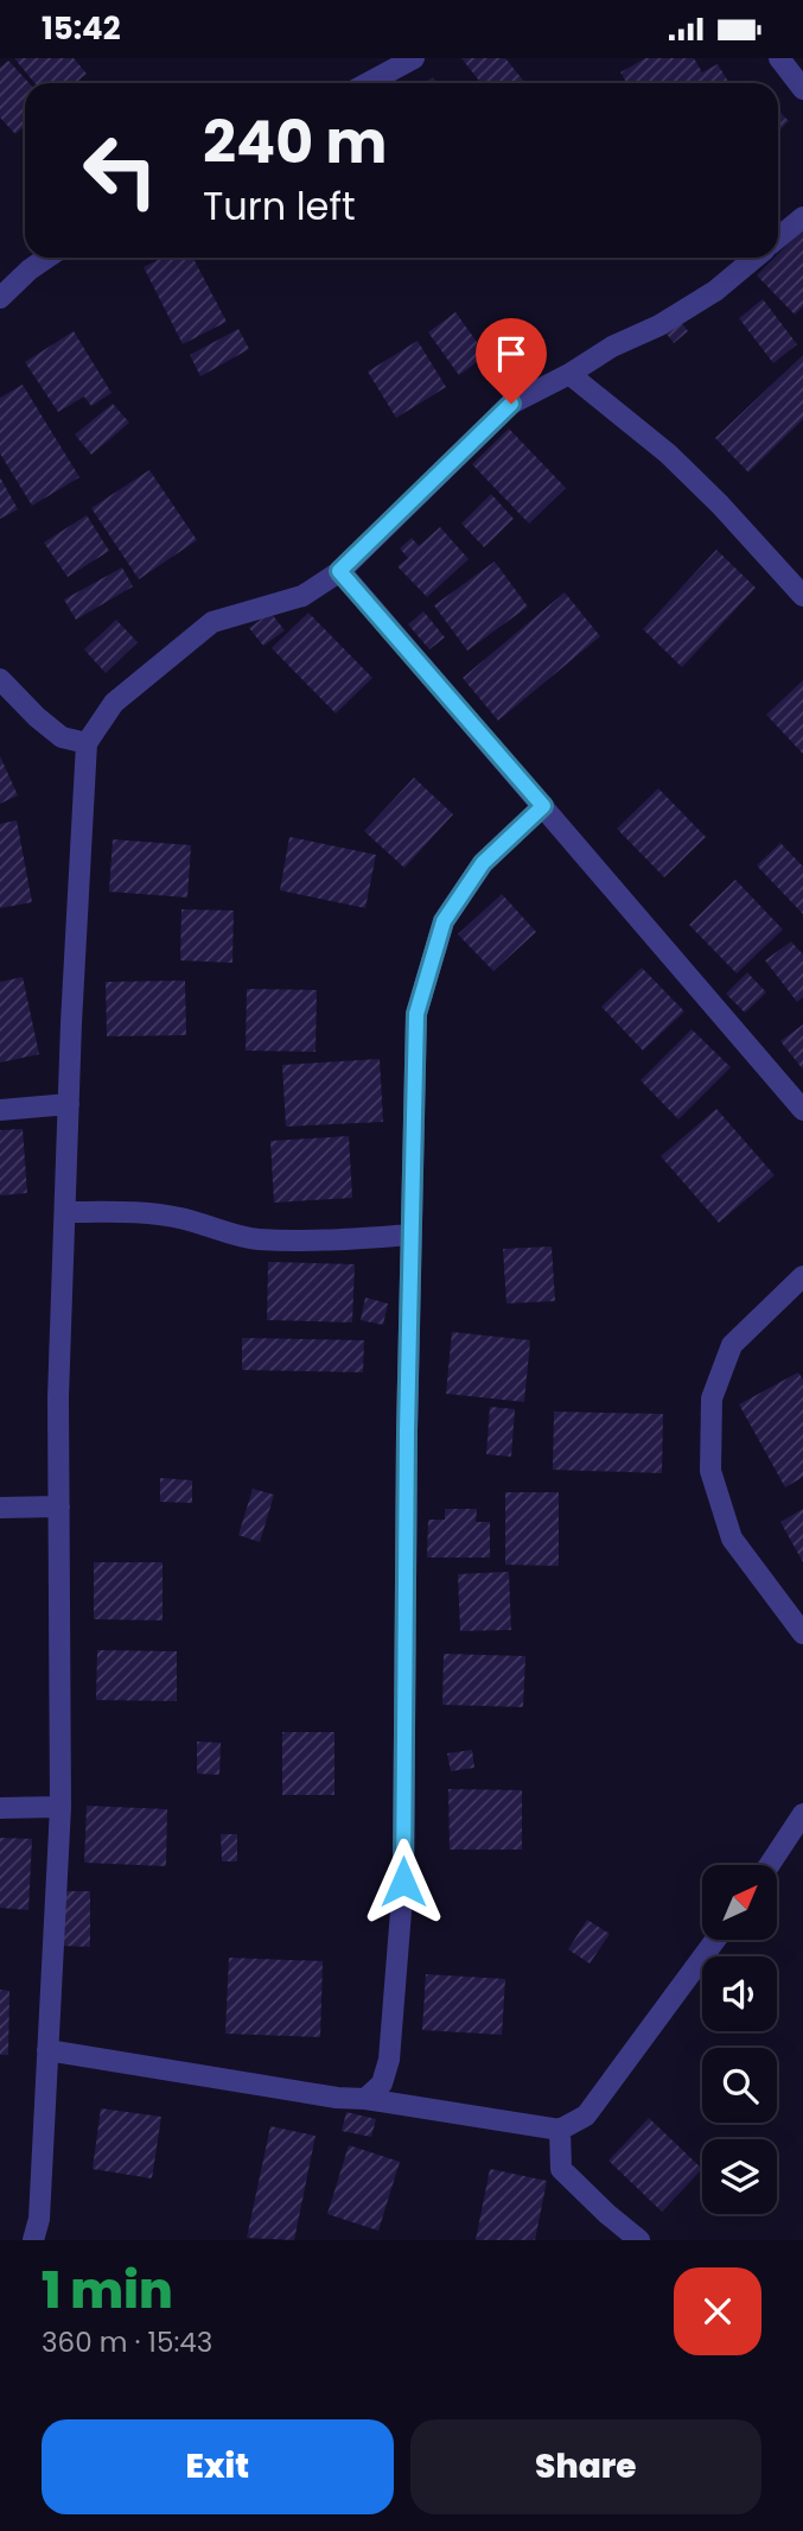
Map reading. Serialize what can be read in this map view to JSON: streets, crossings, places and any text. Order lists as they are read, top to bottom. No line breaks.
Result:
{"north":"top right","page":{"status":"15:42","turn":["240 m","Turn left"],"heading":["1 min","360 m · 15:43"],"buttons":["Exit","Share"]}}
